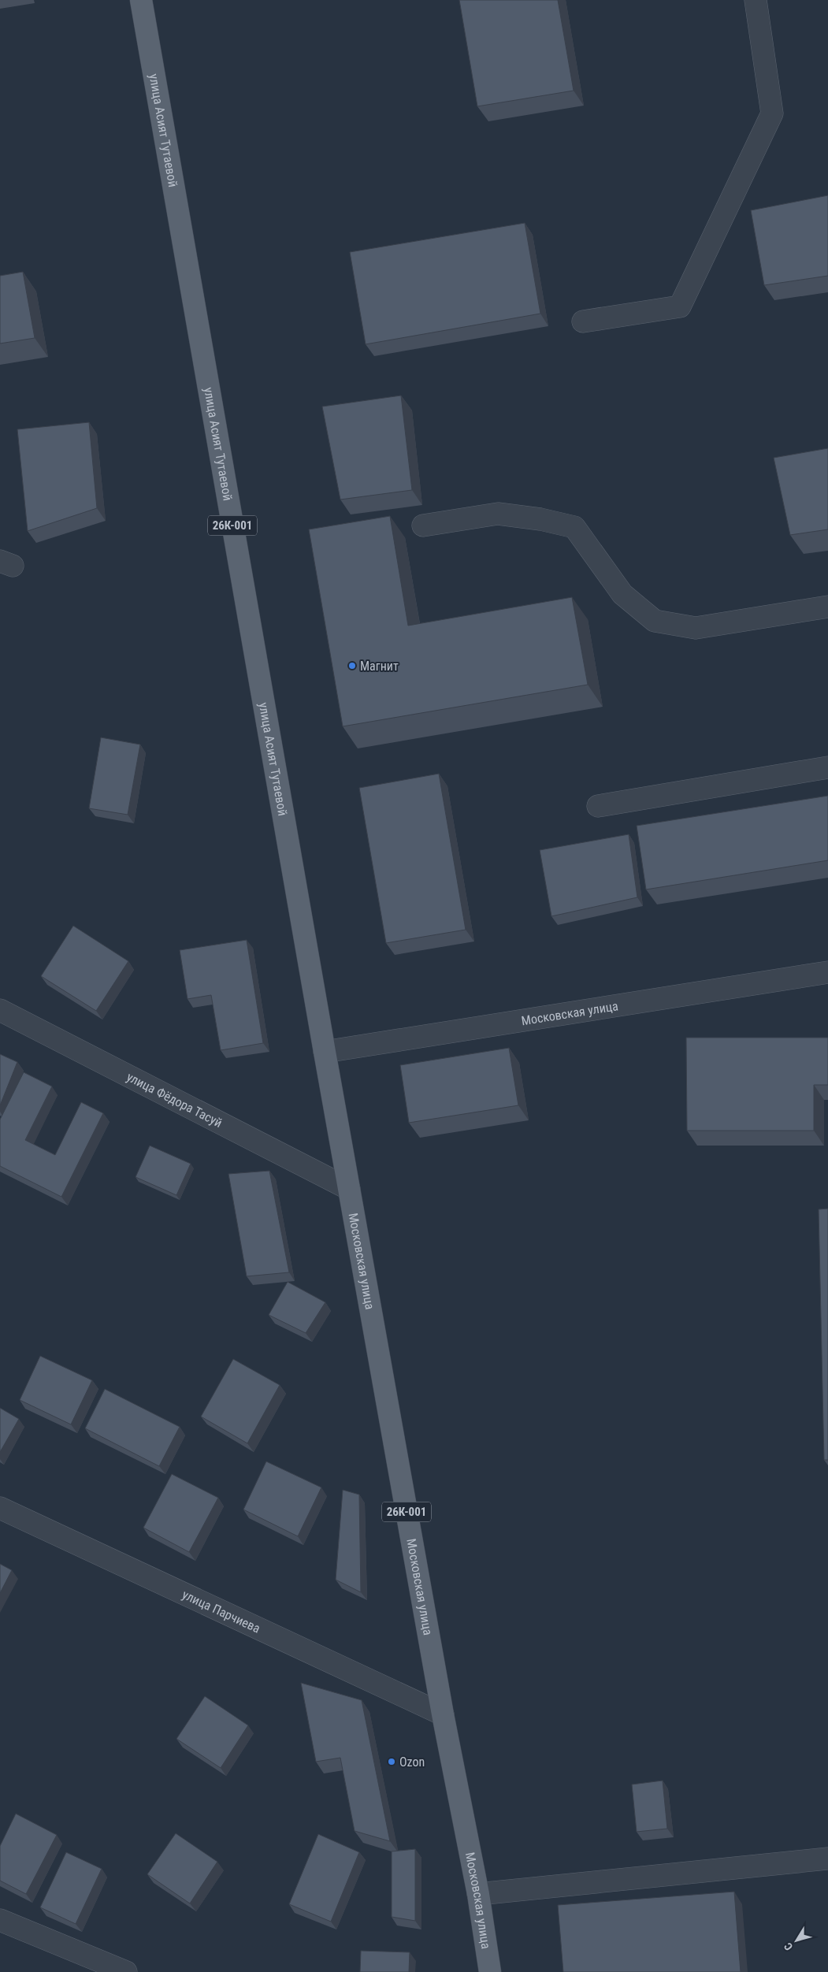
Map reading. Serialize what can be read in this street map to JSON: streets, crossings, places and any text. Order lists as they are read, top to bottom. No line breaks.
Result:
{"streets":{"main road":["улица Асият Тутаевой","26К-001","Московская улица"],"street":["улица Фёдора Тасуй","улица Парчиева"]},"crossings":[["улица Асият Тутаевой","Московская улица"],["Московская улица","улица Фёдора Тасуй"],["Московская улица","улица Парчиева"]],"places":["Магнит","Ozon"],"north":"bottom left"}
